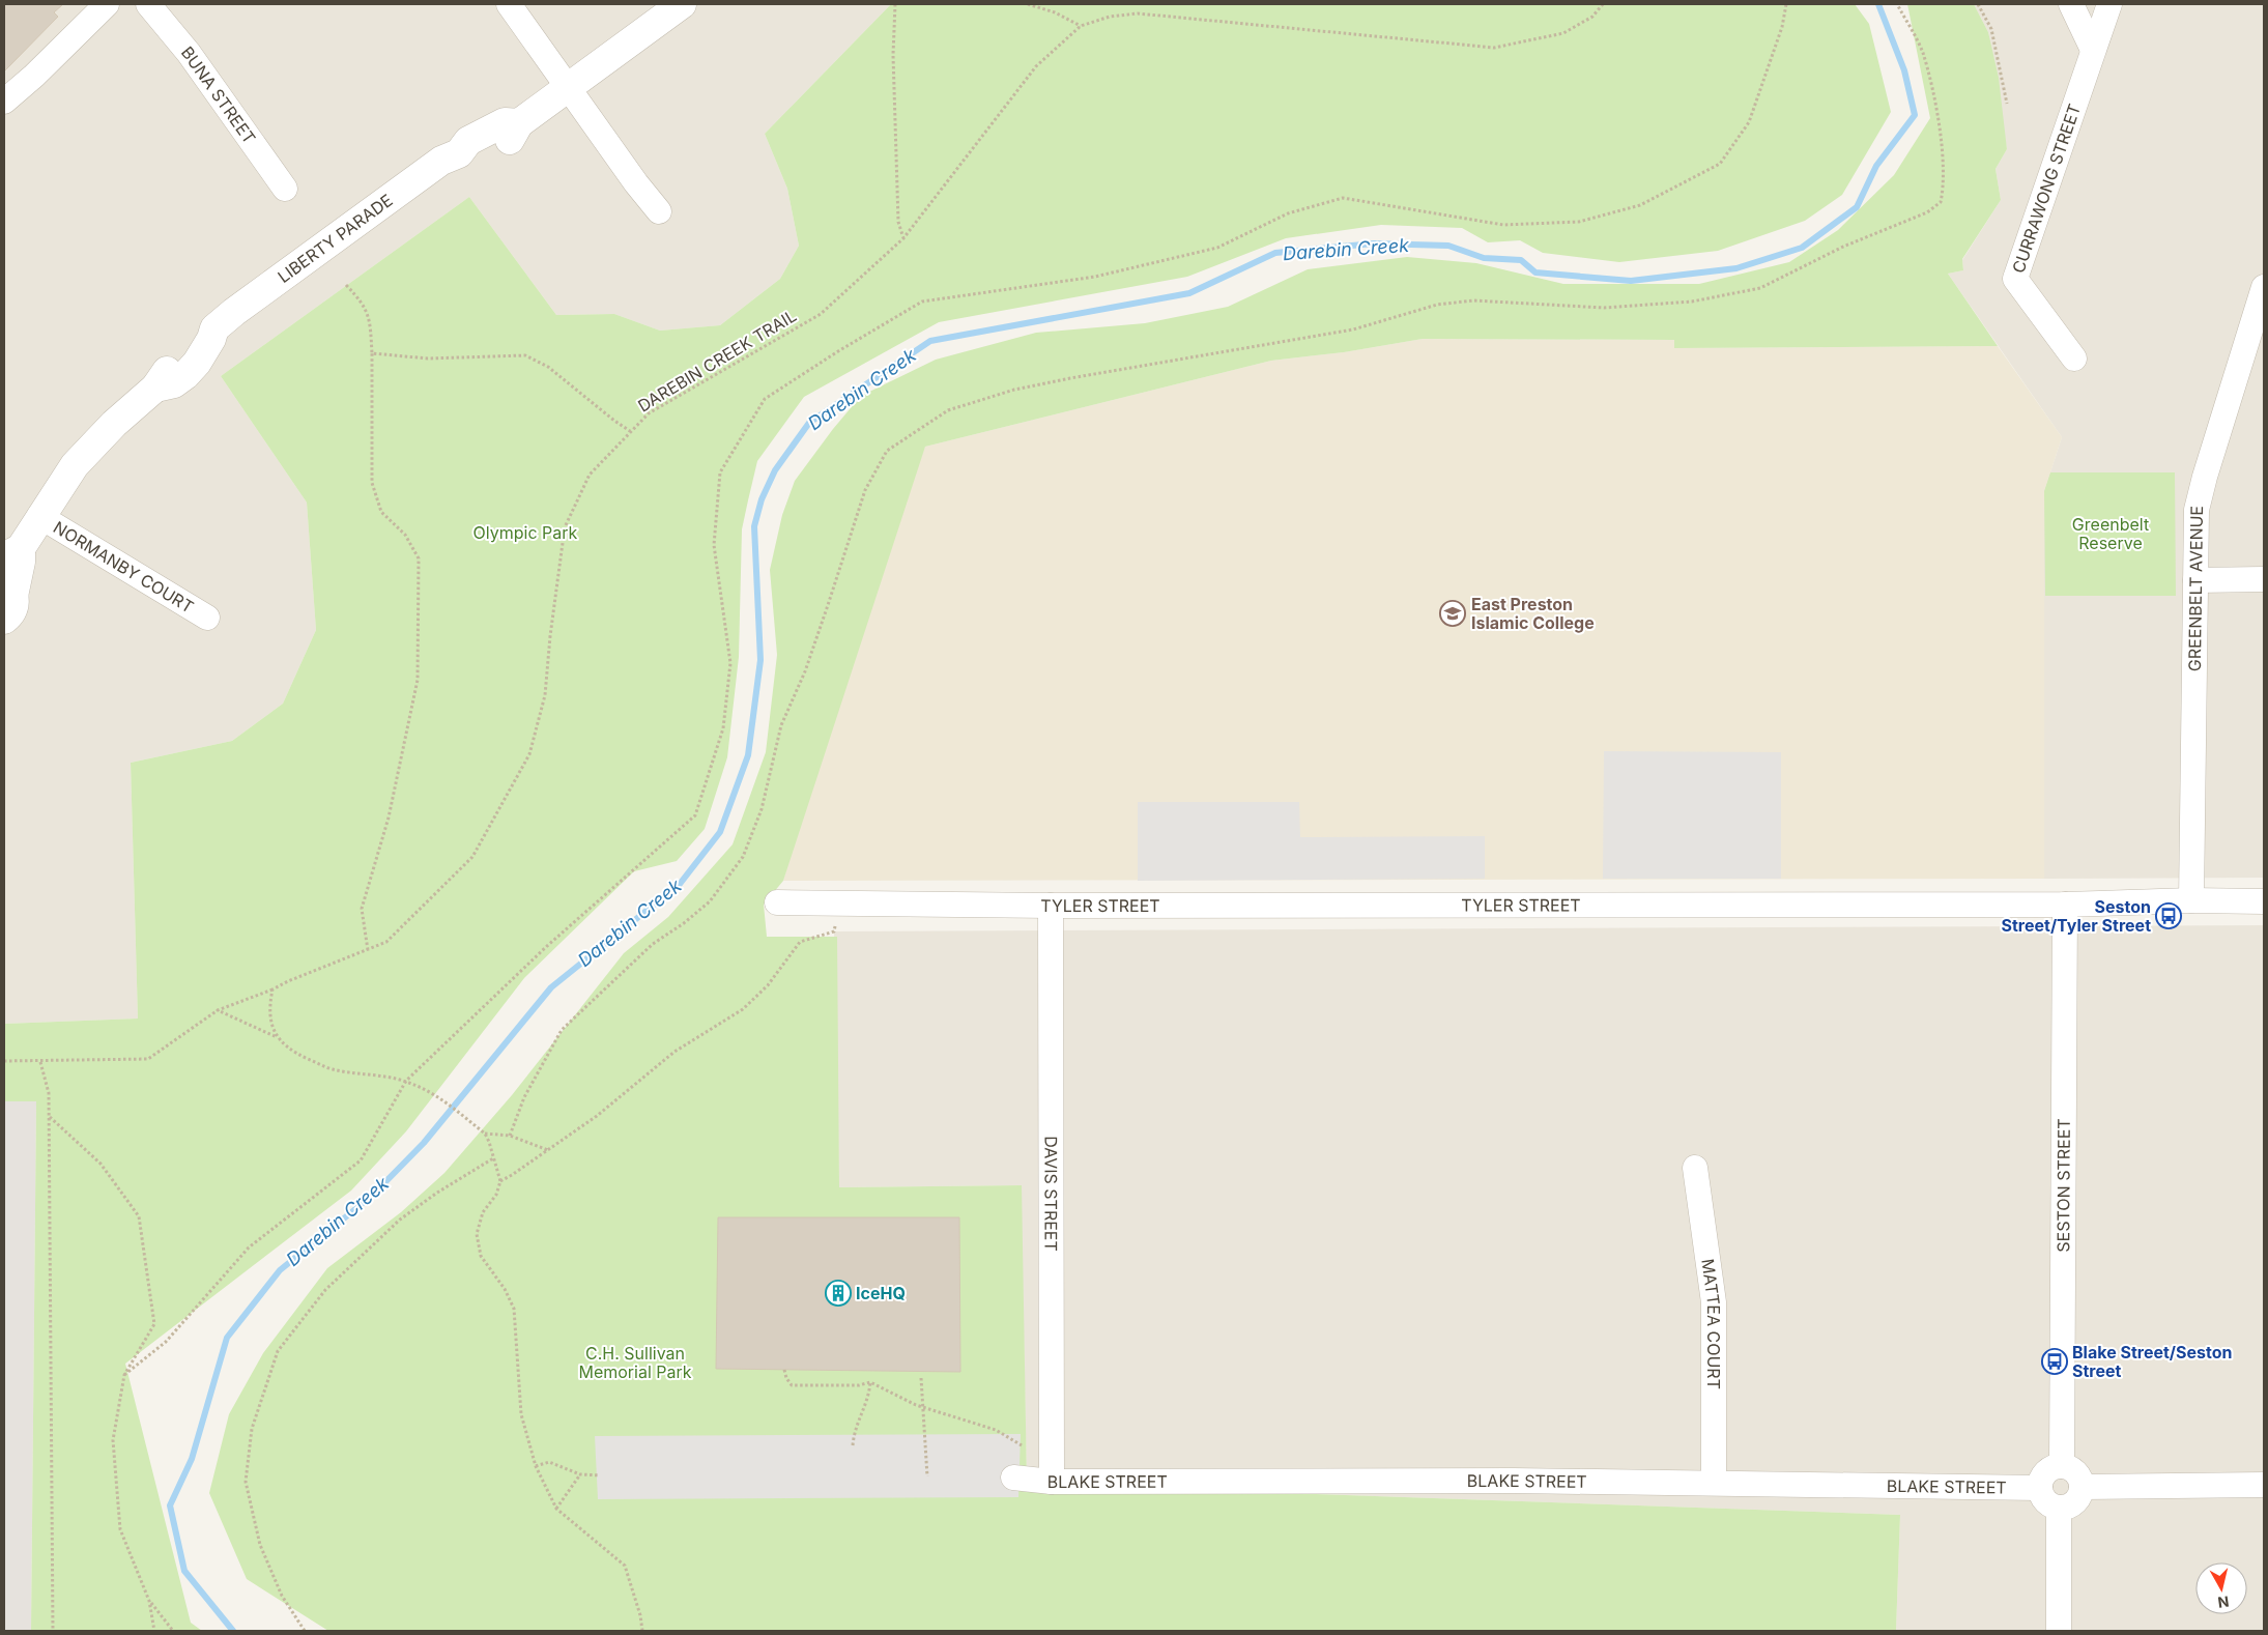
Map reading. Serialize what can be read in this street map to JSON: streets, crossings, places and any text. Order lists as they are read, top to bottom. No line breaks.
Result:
{"streets":{"street":["BUNA STREET","CURRAWONG STREET","LIBERTY PARADE","NORMANBY COURT","GREENBELT AVENUE","TYLER STREET","SESTON STREET","DAVIS STREET","MATTEA COURT","BLAKE STREET"],"path":["DAREBIN CREEK TRAIL"]},"crossings":[["LIBERTY PARADE","NORMANBY COURT"],["GREENBELT AVENUE","TYLER STREET"],["TYLER STREET","SESTON STREET"],["TYLER STREET","DAVIS STREET"],["SESTON STREET","BLAKE STREET"],["DAVIS STREET","BLAKE STREET"],["MATTEA COURT","BLAKE STREET"]],"water":["Darebin Creek"],"parks":["Greenbelt Reserve","Olympic Park","C.H. Sullivan Memorial Park"],"places":{"school or university":["East Preston Islamic College"],"bus stop":["Seston Street/Tyler Street","Blake Street/Seston Street"],"building":["IceHQ"]},"north":"bottom"}
